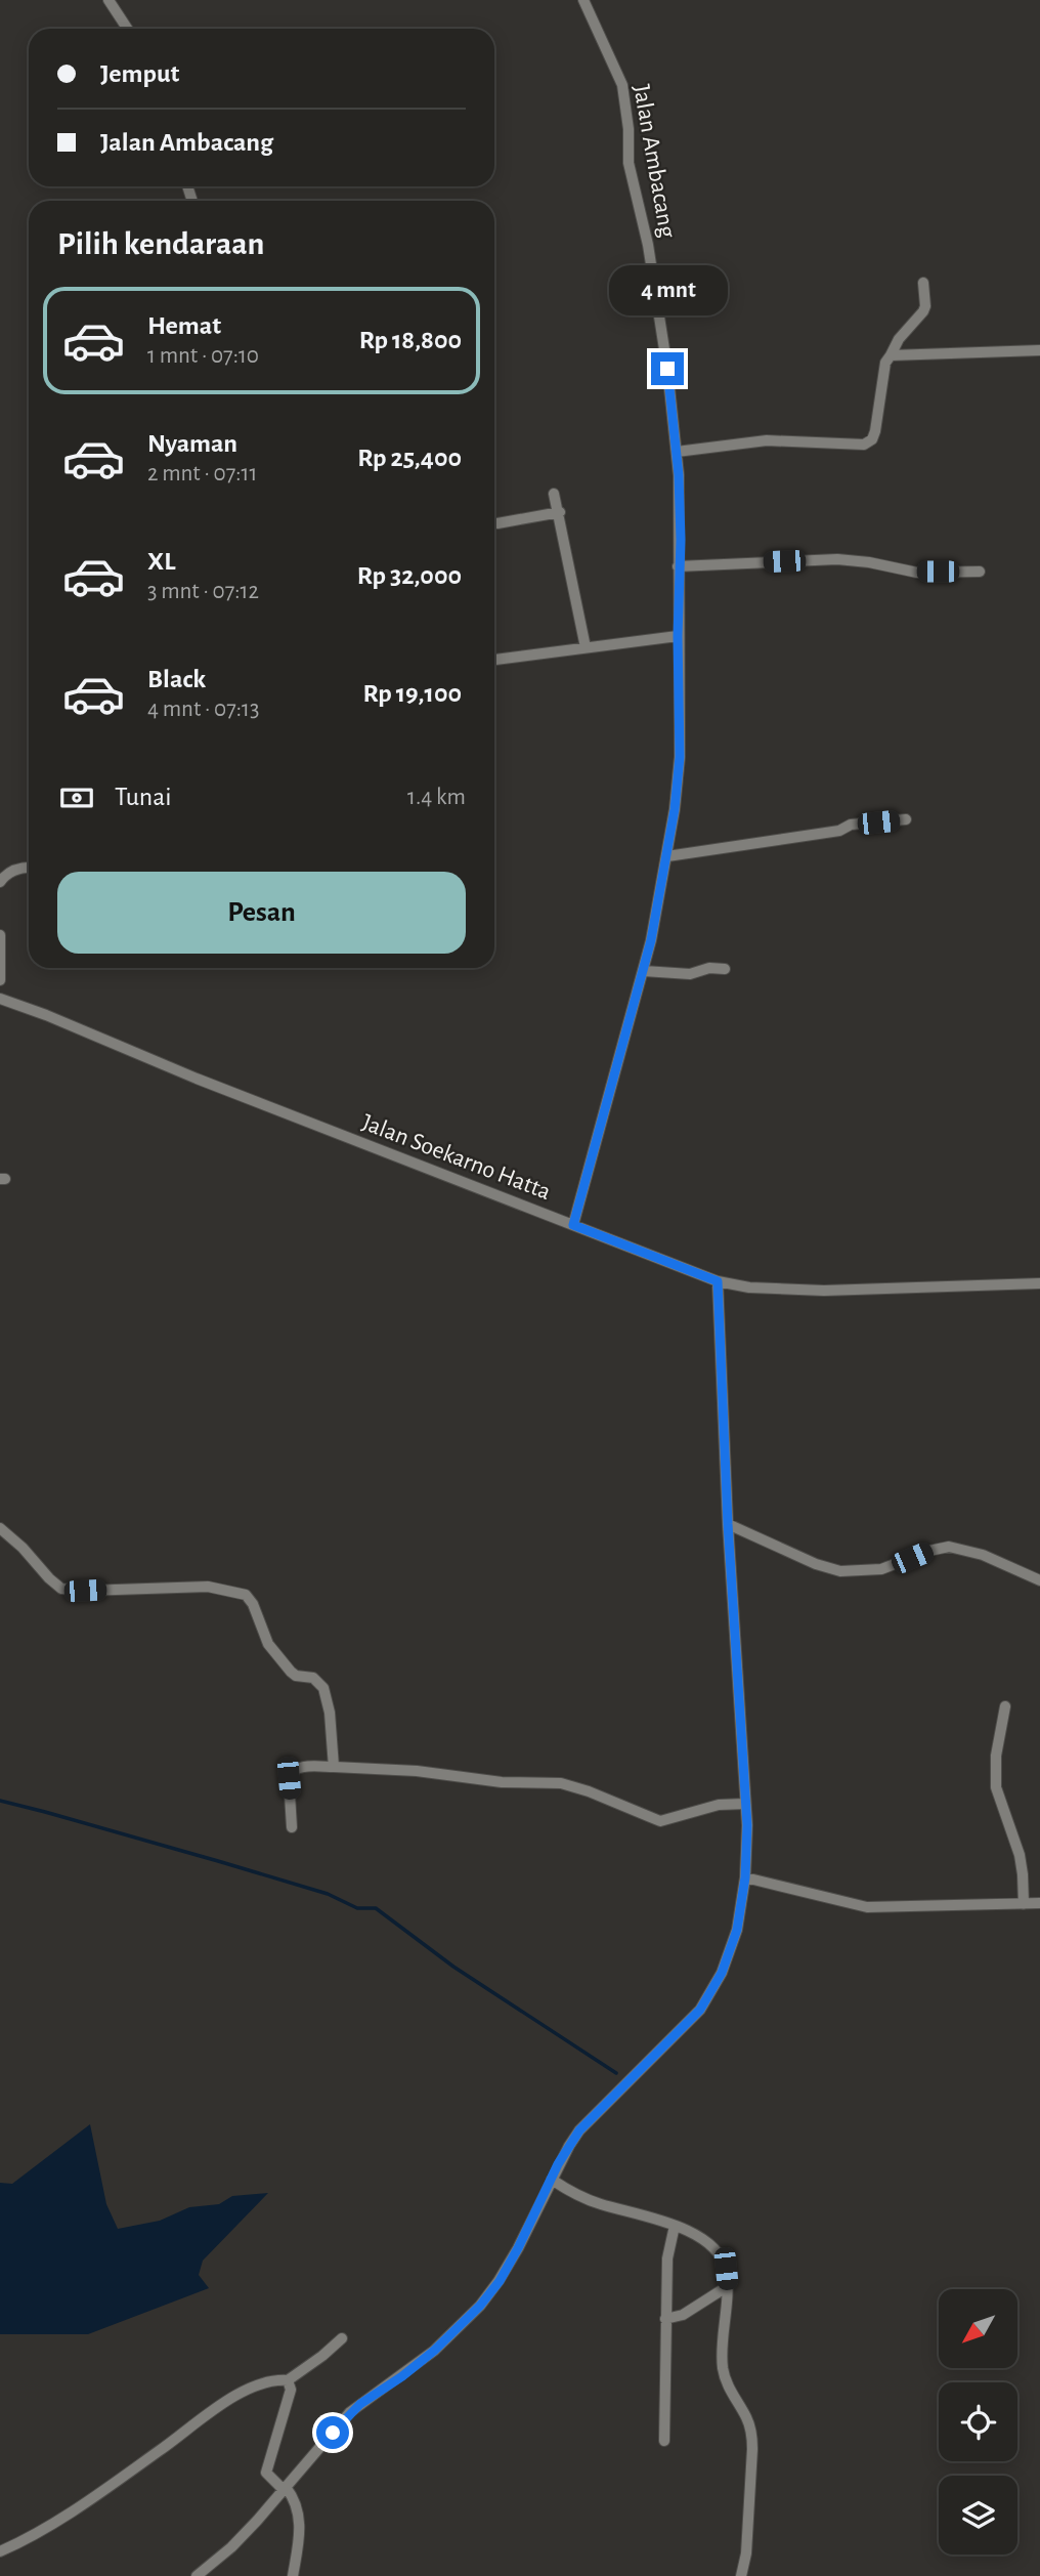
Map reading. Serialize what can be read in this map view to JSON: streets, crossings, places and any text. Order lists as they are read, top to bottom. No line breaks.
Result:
{"streets":{"street":["Jalan Ambacang","Jalan Soekarno Hatta"]},"crossings":[["Jalan Ambacang","Jalan Soekarno Hatta"]],"north":"bottom left","page":{"banner":["Jemput","Jalan Ambacang"],"heading":"Pilih kendaraan","bubble":"4 mnt","list":[{"name":"Hemat","note":"1 mnt · 07:10","value":"Rp 18,800"},{"name":"Nyaman","note":"2 mnt · 07:11","value":"Rp 25,400"},{"name":"XL","note":"3 mnt · 07:12","value":"Rp 32,000"},{"name":"Black","note":"4 mnt · 07:13","value":"Rp 19,100"}],"pay":["Tunai","1.4 km"],"buttons":"Pesan"}}
